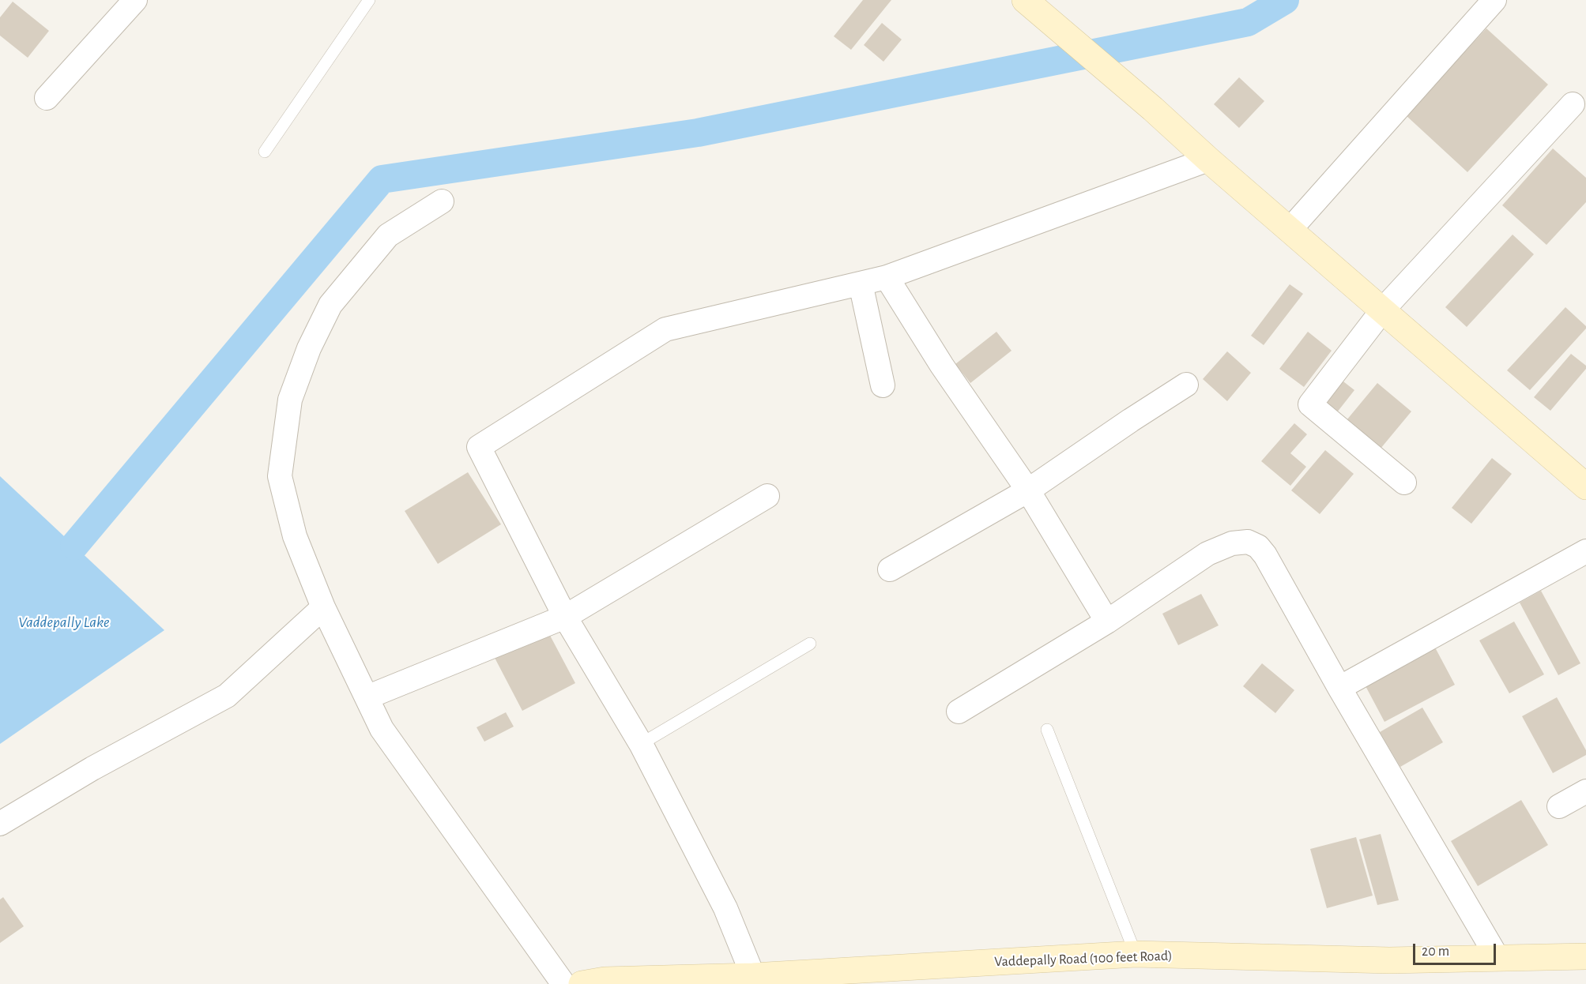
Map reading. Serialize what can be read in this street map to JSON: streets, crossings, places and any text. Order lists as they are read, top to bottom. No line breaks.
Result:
{"streets":{"main road":["Vaddepally Road (100 feet Road)"]},"water":["Vaddepally Lake"],"scale_bar":"20 m"}
